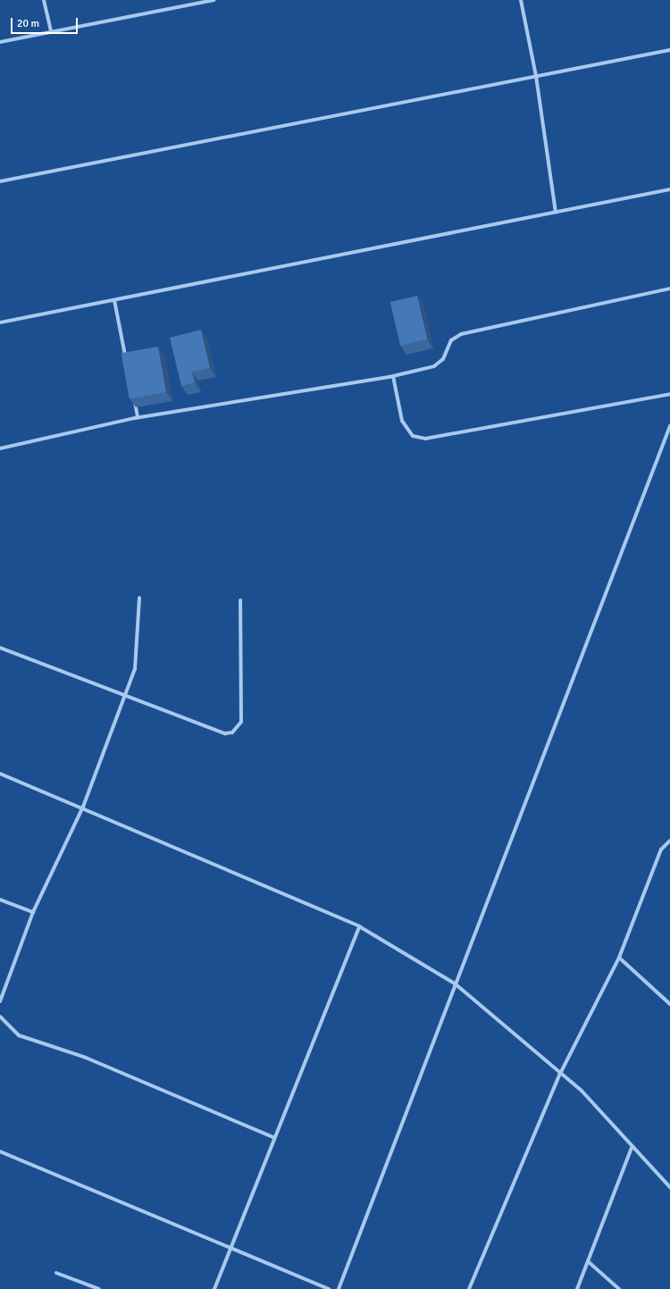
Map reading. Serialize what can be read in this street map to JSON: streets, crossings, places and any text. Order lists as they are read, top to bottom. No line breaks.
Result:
{"scale_bar":"20 m"}
